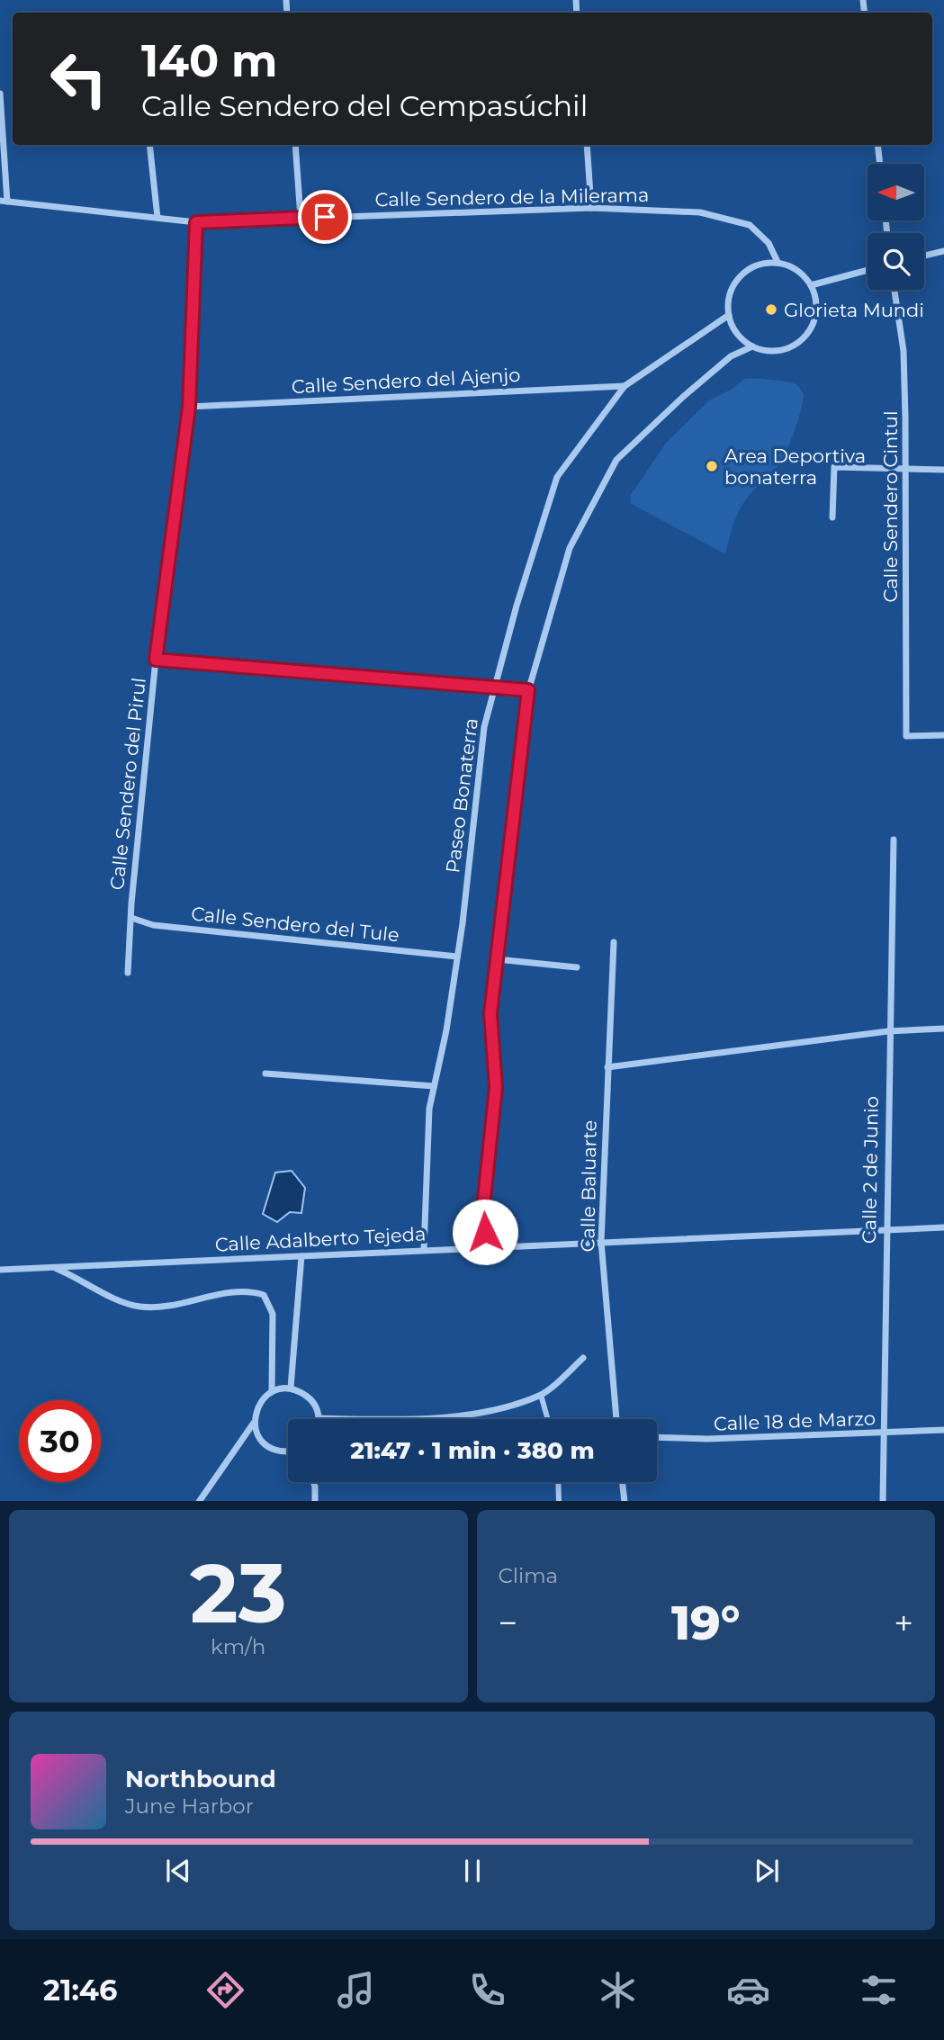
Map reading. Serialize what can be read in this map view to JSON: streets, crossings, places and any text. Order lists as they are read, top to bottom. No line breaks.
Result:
{"streets":{"street":["Calle Sendero de la Milerama","Calle Sendero del Ajenjo","Calle Sendero Cintul","Calle Sendero del Pirul","Paseo Bonaterra","Calle Sendero del Tule","Calle 2 de Junio","Calle Baluarte","Calle Adalberto Tejeda","Calle 18 de Marzo"]},"crossings":[["Calle Sendero de la Milerama","Calle Sendero del Pirul"],["Calle Sendero de la Milerama","Paseo Bonaterra"],["Calle Sendero del Ajenjo","Calle Sendero del Pirul"],["Calle Sendero del Ajenjo","Paseo Bonaterra"],["Calle Sendero del Pirul","Calle Sendero del Tule"],["Paseo Bonaterra","Calle Sendero del Tule"],["Paseo Bonaterra","Calle Adalberto Tejeda"],["Calle 2 de Junio","Calle Adalberto Tejeda"],["Calle 2 de Junio","Calle 18 de Marzo"],["Calle Baluarte","Calle Adalberto Tejeda"]],"places":["Glorieta Mundi","Area Deportiva bonaterra"],"north":"left","page":{"turn":["140 m","Calle Sendero del Cempasúchil"],"limit":"30","trip":"21:47 · 1 min · 380 m","tile":[["23","km/h"],"Clima"],"heat":["−","19°","+"],"song":["Northbound","June Harbor"],"tabs":"21:46"}}
